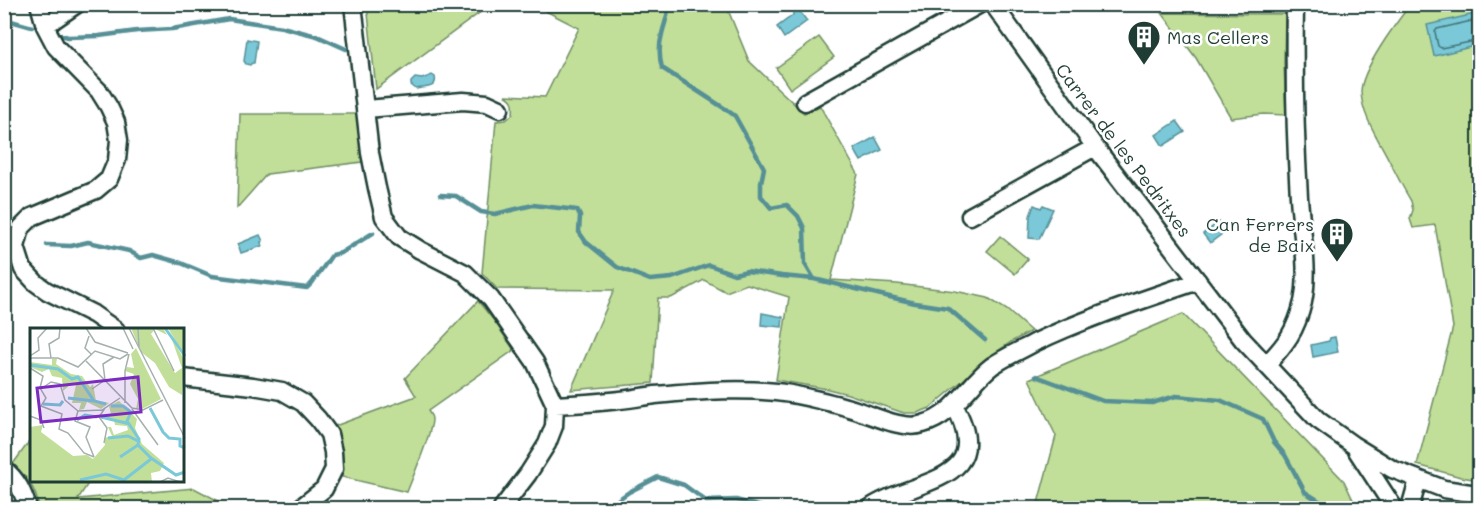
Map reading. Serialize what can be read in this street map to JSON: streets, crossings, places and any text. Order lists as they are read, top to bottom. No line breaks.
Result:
{"streets":{"street":["Carrer de les Pedritxes"]},"places":{"building":["Mas Cellers","Can Ferrers de Baix"]}}
